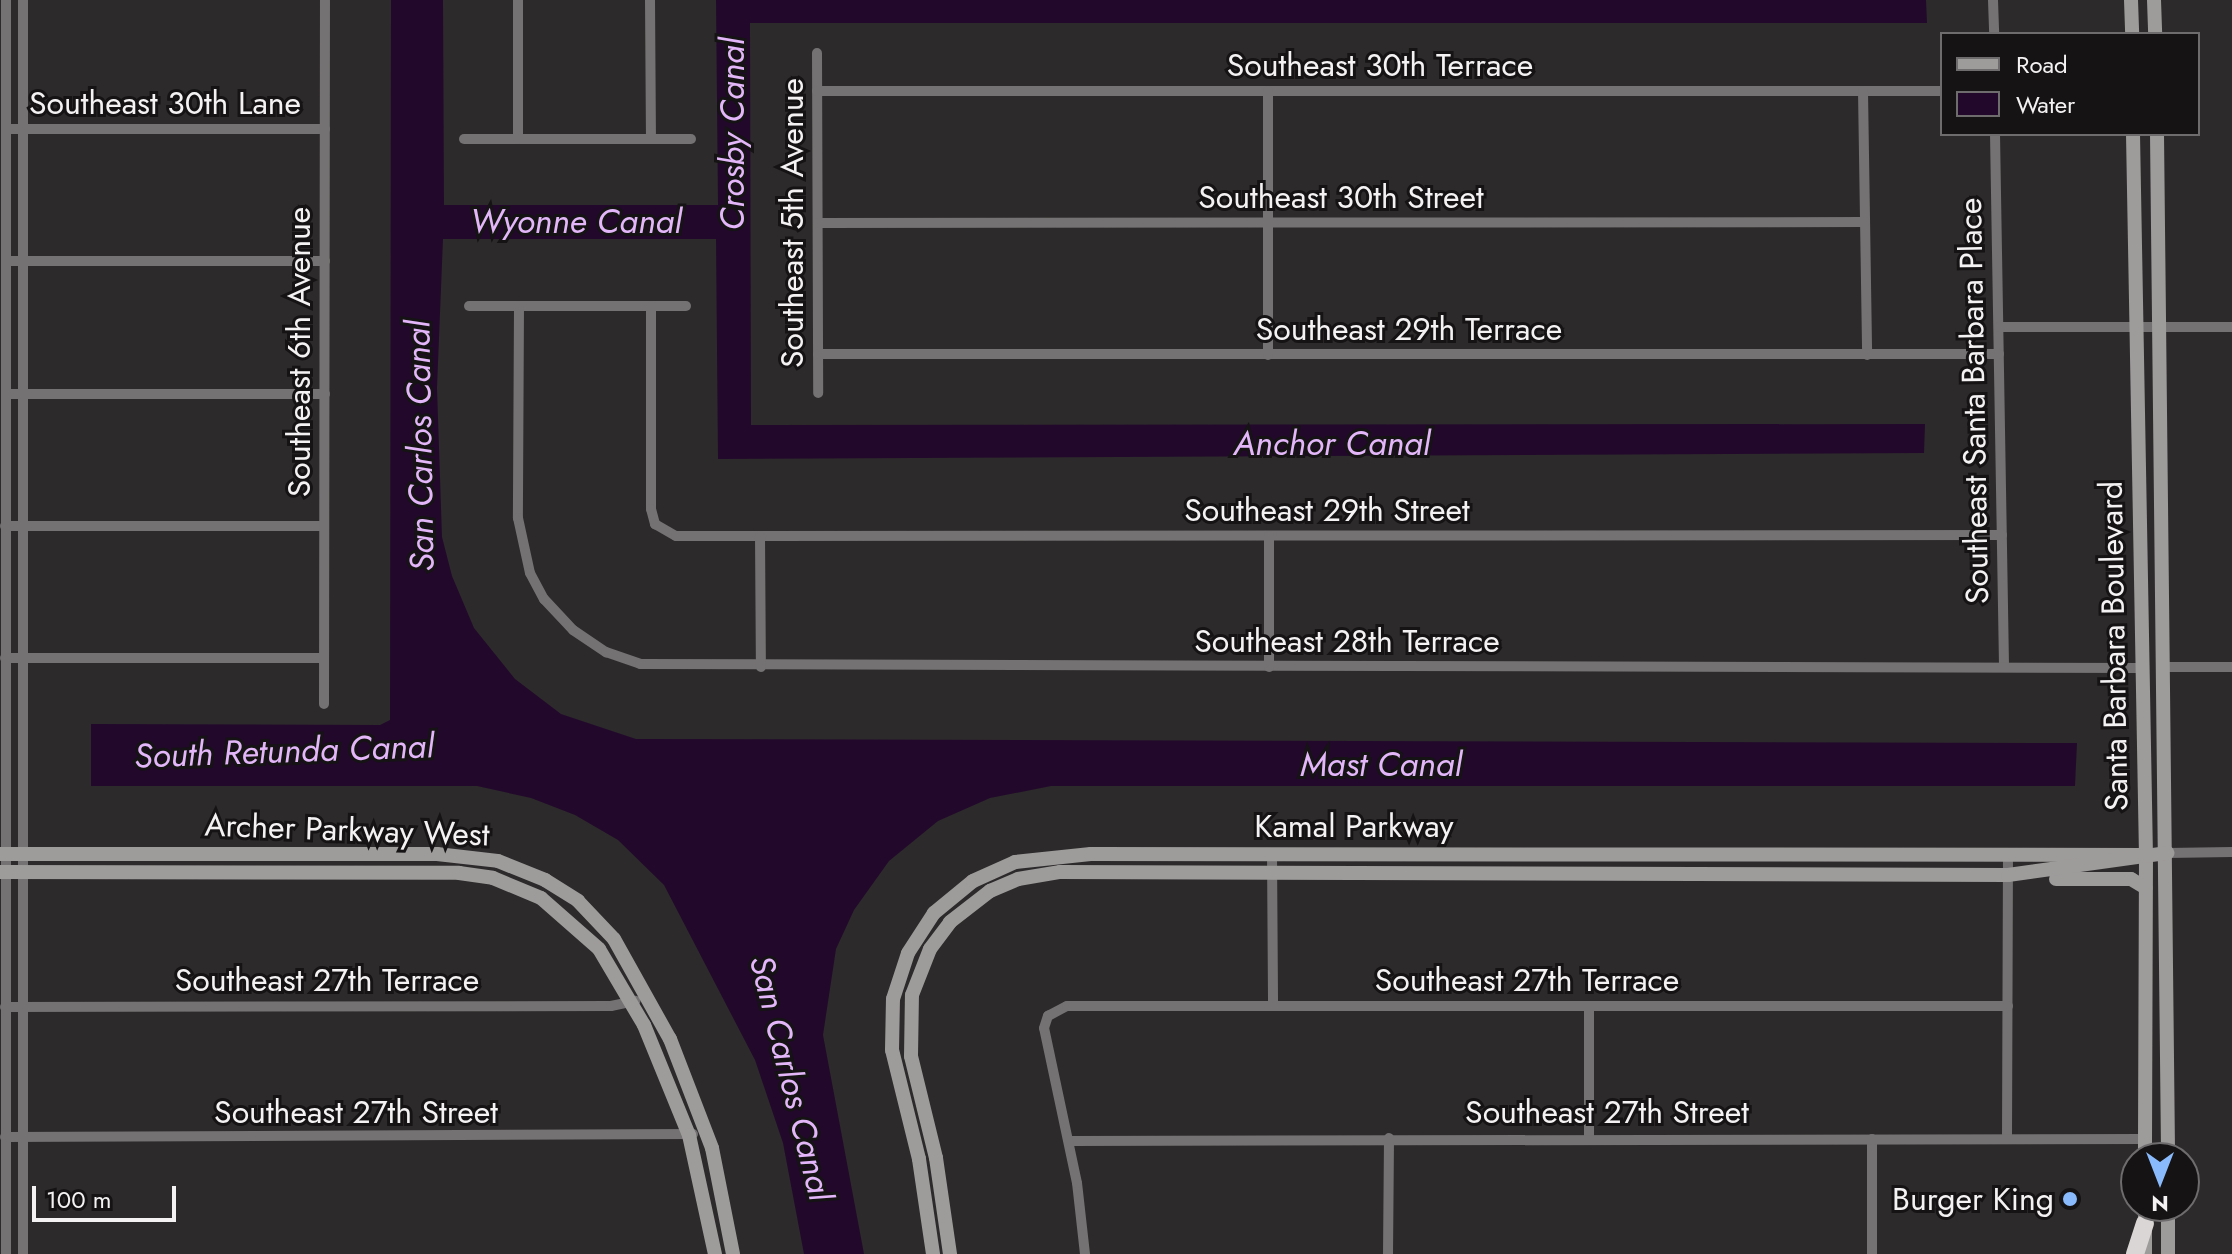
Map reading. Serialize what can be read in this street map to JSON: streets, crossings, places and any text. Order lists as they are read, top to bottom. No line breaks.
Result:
{"streets":{"street":["Southeast 30th Terrace","Southeast 30th Lane","Southeast 30th Street","Southeast 5th Avenue","Southeast 29th Terrace","Southeast 6th Avenue","Southeast Santa Barbara Place","Southeast 29th Street","Southeast 28th Terrace","Santa Barbara Boulevard","Kamal Parkway","Archer Parkway West","Southeast 27th Terrace","Southeast 27th Street"]},"crossings":[["Southeast 30th Terrace","Southeast 5th Avenue"],["Southeast 30th Lane","Southeast 6th Avenue"],["Southeast 30th Street","Southeast 5th Avenue"],["Southeast 5th Avenue","Southeast 29th Terrace"],["Southeast 29th Terrace","Southeast Santa Barbara Place"],["Southeast Santa Barbara Place","Southeast 29th Street"],["Southeast Santa Barbara Place","Southeast 28th Terrace"],["Southeast 28th Terrace","Santa Barbara Boulevard"],["Santa Barbara Boulevard","Kamal Parkway"],["Santa Barbara Boulevard","Southeast 27th Street"],["Archer Parkway West","Southeast 27th Terrace"],["Archer Parkway West","Southeast 27th Street"],["Southeast 27th Terrace","Southeast 27th Street"]],"water":["Crosby Canal","Wyonne Canal","Anchor Canal","San Carlos Canal","South Retunda Canal","Mast Canal"],"places":["Burger King"],"legend":["Road","Water"],"scale_bar":"100 m","north":"bottom"}
